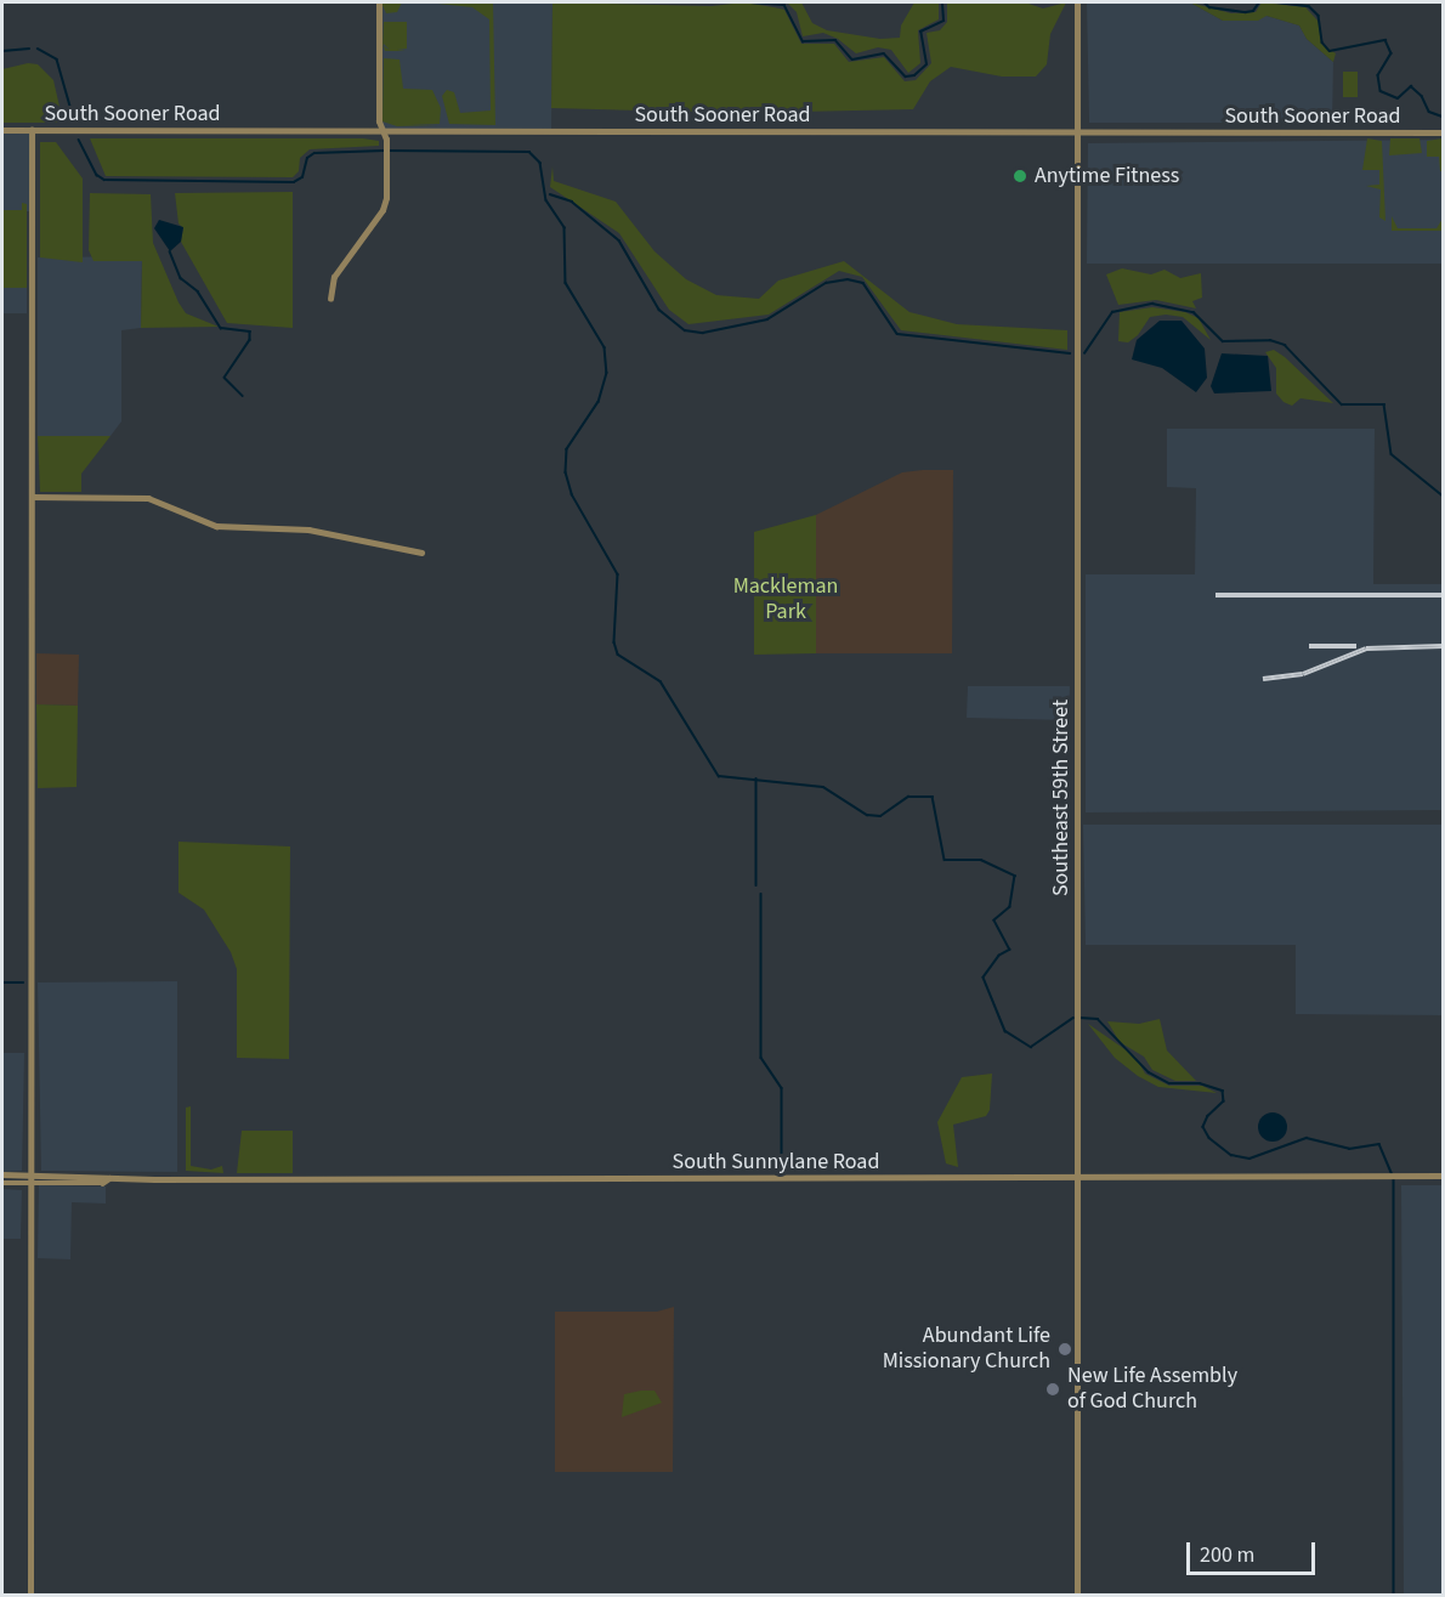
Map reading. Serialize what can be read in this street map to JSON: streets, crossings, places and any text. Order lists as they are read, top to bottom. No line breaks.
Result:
{"streets":{"main road":["South Sooner Road","Southeast 59th Street","South Sunnylane Road"]},"crossings":[["South Sooner Road","Southeast 59th Street"],["Southeast 59th Street","South Sunnylane Road"]],"parks":["Mackleman Park"],"places":["Anytime Fitness","Abundant Life Missionary Church","New Life Assembly of God Church"],"scale_bar":"200 m"}
